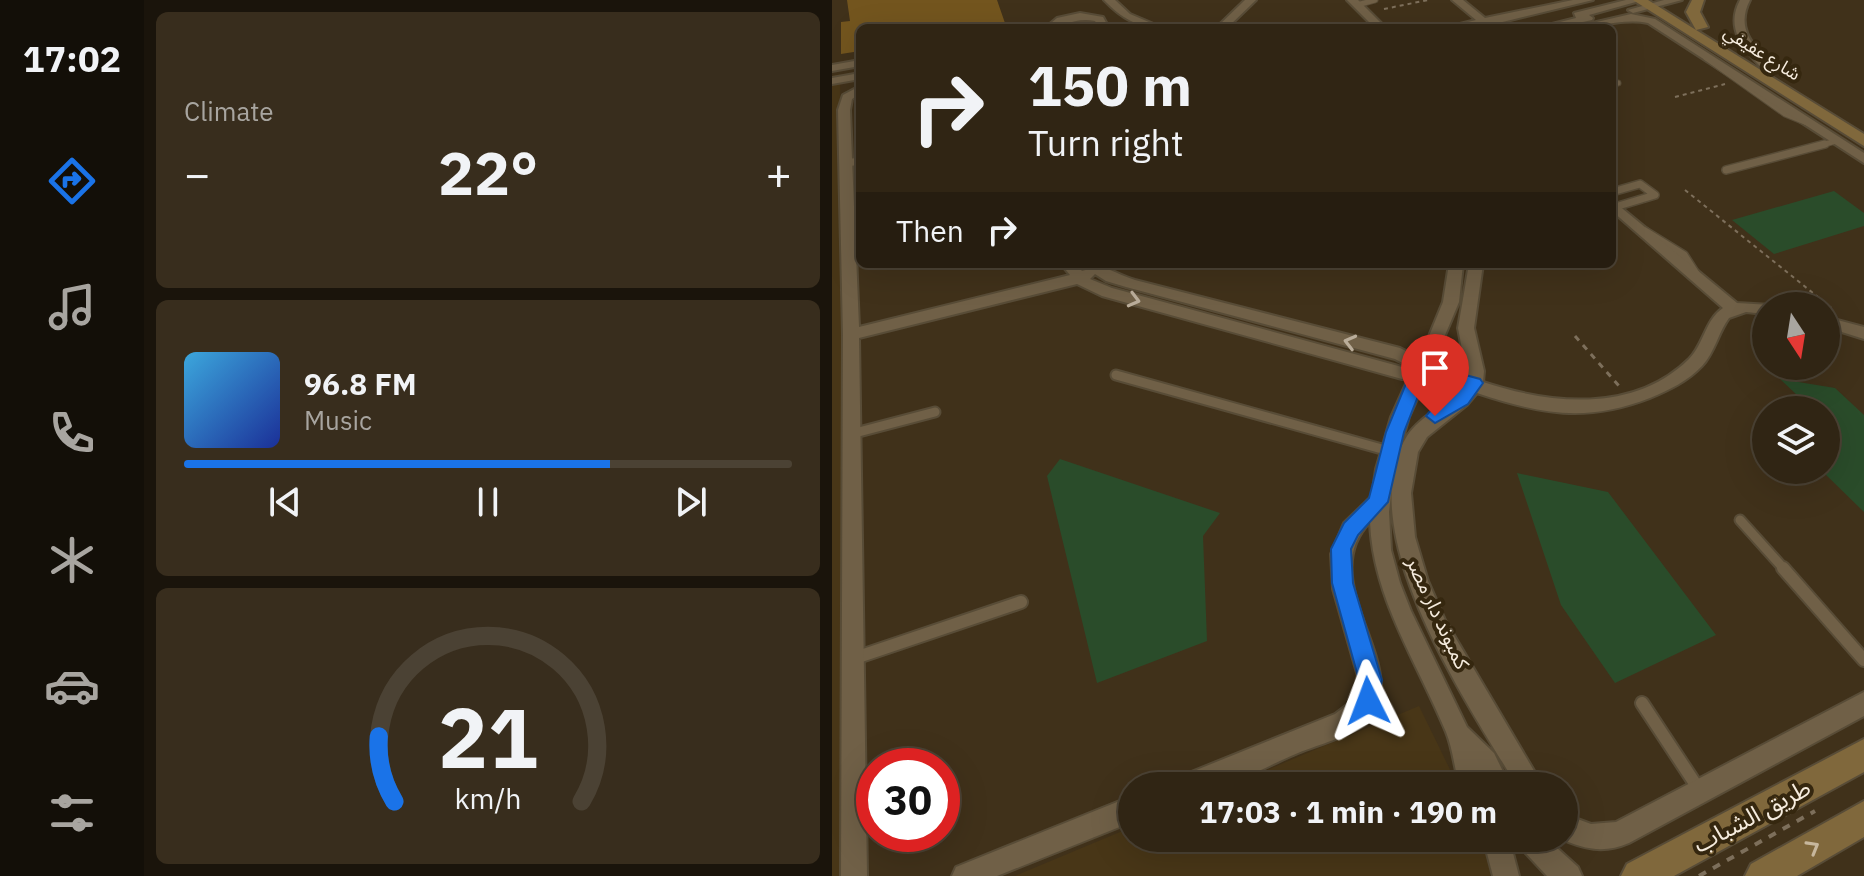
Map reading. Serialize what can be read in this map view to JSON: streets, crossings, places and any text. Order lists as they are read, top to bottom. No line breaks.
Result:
{"streets":{"street":["شارع عفيفي","كمبوند دار مصر","طريق الشباب"]},"north":"bottom","page":{"tabs":"17:02","tile":"Climate","turn":["150 m","Turn right"],"heat":["−","22°","+"],"then":"Then","song":["96.8 FM","Music"],"limit":"30","trip":"17:03 · 1 min · 190 m","gauge":["21","km/h"]}}
